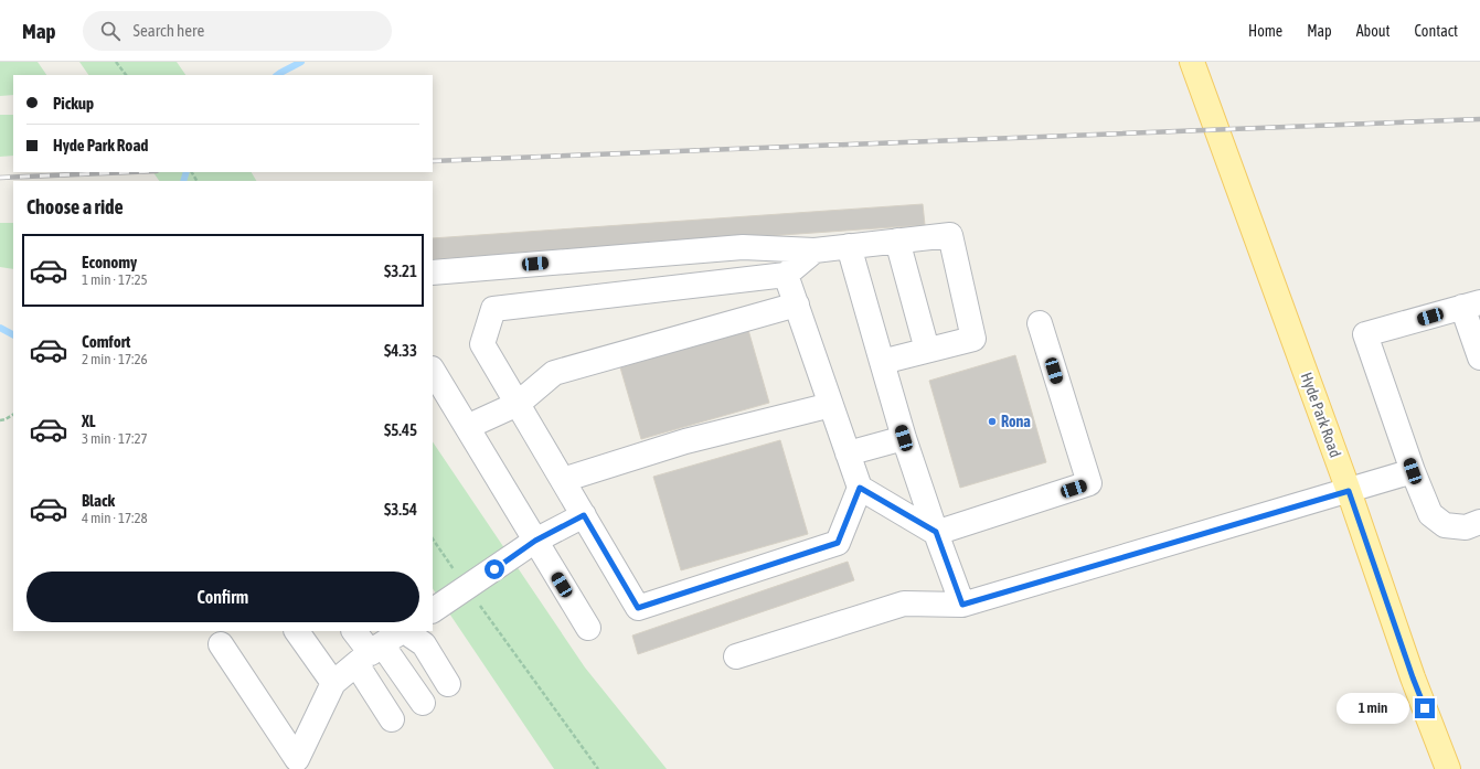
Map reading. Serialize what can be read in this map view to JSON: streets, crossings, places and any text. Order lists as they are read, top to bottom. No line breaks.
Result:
{"streets":{"main road":["Hyde Park Road"]},"places":["Rona"],"page":{"header":"Map","search":"Search here","nav":["Home","Map","About","Contact"],"banner":["Pickup","Hyde Park Road"],"heading":"Choose a ride","list":[{"name":"Economy","note":"1 min · 17:25","value":"$3.21"},{"name":"Comfort","note":"2 min · 17:26","value":"$4.33"},{"name":"XL","note":"3 min · 17:27","value":"$5.45"},{"name":"Black","note":"4 min · 17:28","value":"$3.54"}],"buttons":"Confirm","bubble":"1 min"}}
